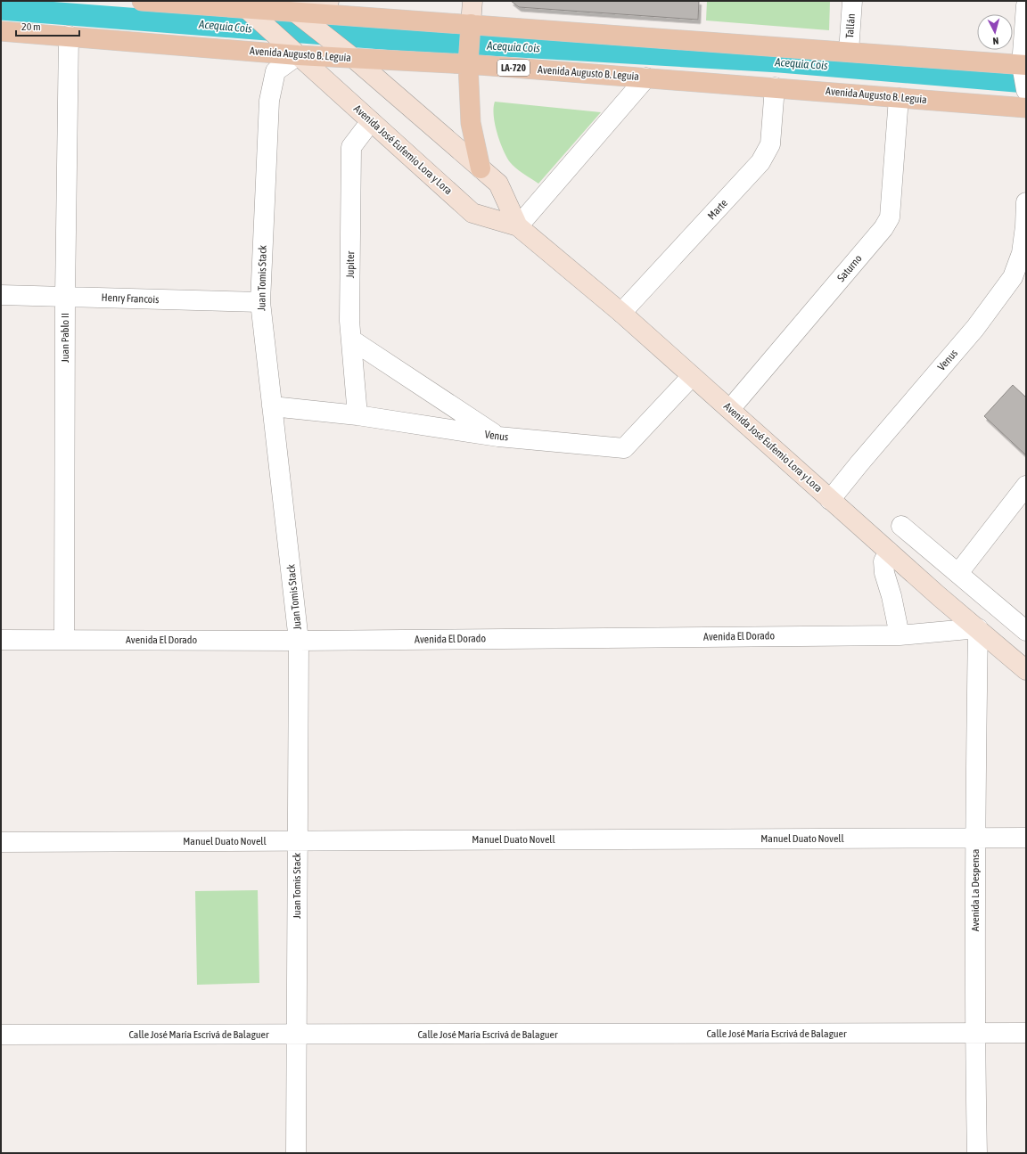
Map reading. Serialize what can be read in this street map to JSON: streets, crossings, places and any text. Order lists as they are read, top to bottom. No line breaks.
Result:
{"streets":{"main road":["Avenida Augusto B. Leguia","LA-720"],"street":["Tallán","Avenida José Eufemio Lora y Lora","Marte","Jupiter","Saturno","Juan Tomis Stack","Henry Francois","Juan Pablo II","Venus","Avenida El Dorado","Manuel Duato Novell","Avenida La Despensa","Calle José María Escrivá de Balaguer"]},"crossings":[["Avenida Augusto B. Leguia","Avenida José Eufemio Lora y Lora"],["Avenida Augusto B. Leguia","Marte"],["Avenida Augusto B. Leguia","Saturno"],["Avenida Augusto B. Leguia","Juan Tomis Stack"],["Avenida Augusto B. Leguia","Juan Pablo II"],["Avenida José Eufemio Lora y Lora","Marte"],["Avenida José Eufemio Lora y Lora","Jupiter"],["Avenida José Eufemio Lora y Lora","Saturno"],["Avenida José Eufemio Lora y Lora","Juan Tomis Stack"],["Avenida José Eufemio Lora y Lora","Venus"],["Avenida José Eufemio Lora y Lora","Avenida El Dorado"],["Avenida José Eufemio Lora y Lora","Avenida La Despensa"],["Jupiter","Venus"],["Juan Tomis Stack","Henry Francois"],["Juan Tomis Stack","Venus"],["Juan Tomis Stack","Avenida El Dorado"],["Juan Tomis Stack","Manuel Duato Novell"],["Juan Tomis Stack","Calle José María Escrivá de Balaguer"],["Henry Francois","Juan Pablo II"],["Juan Pablo II","Avenida El Dorado"],["Avenida El Dorado","Avenida La Despensa"],["Manuel Duato Novell","Avenida La Despensa"],["Avenida La Despensa","Calle José María Escrivá de Balaguer"]],"water":["Acequia Cois"],"scale_bar":"20 m","north":"bottom"}
